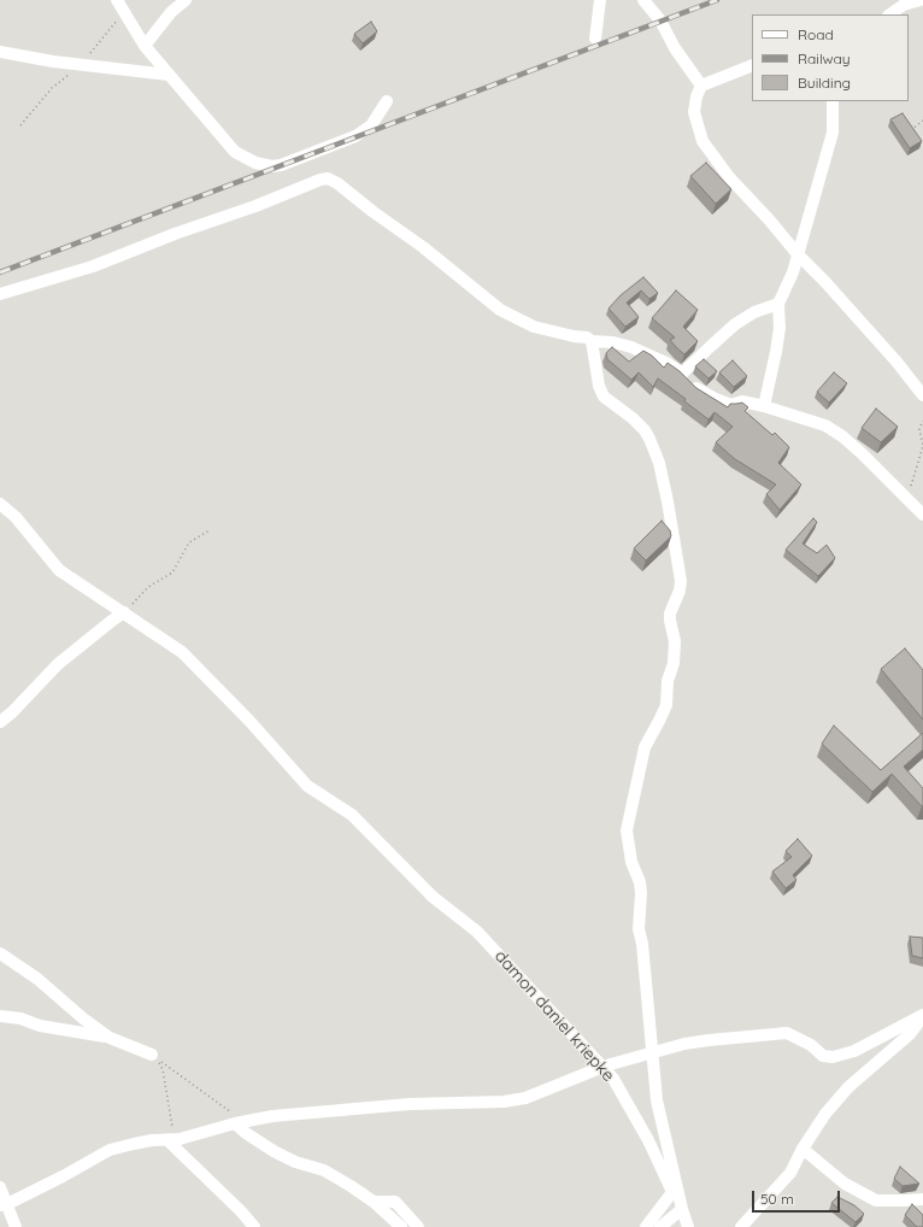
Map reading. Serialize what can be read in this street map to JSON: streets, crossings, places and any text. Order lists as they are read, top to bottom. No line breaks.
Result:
{"streets":{"street":["damon daniel kriepke"]},"legend":["Road","Railway","Building"],"scale_bar":"50 m"}
